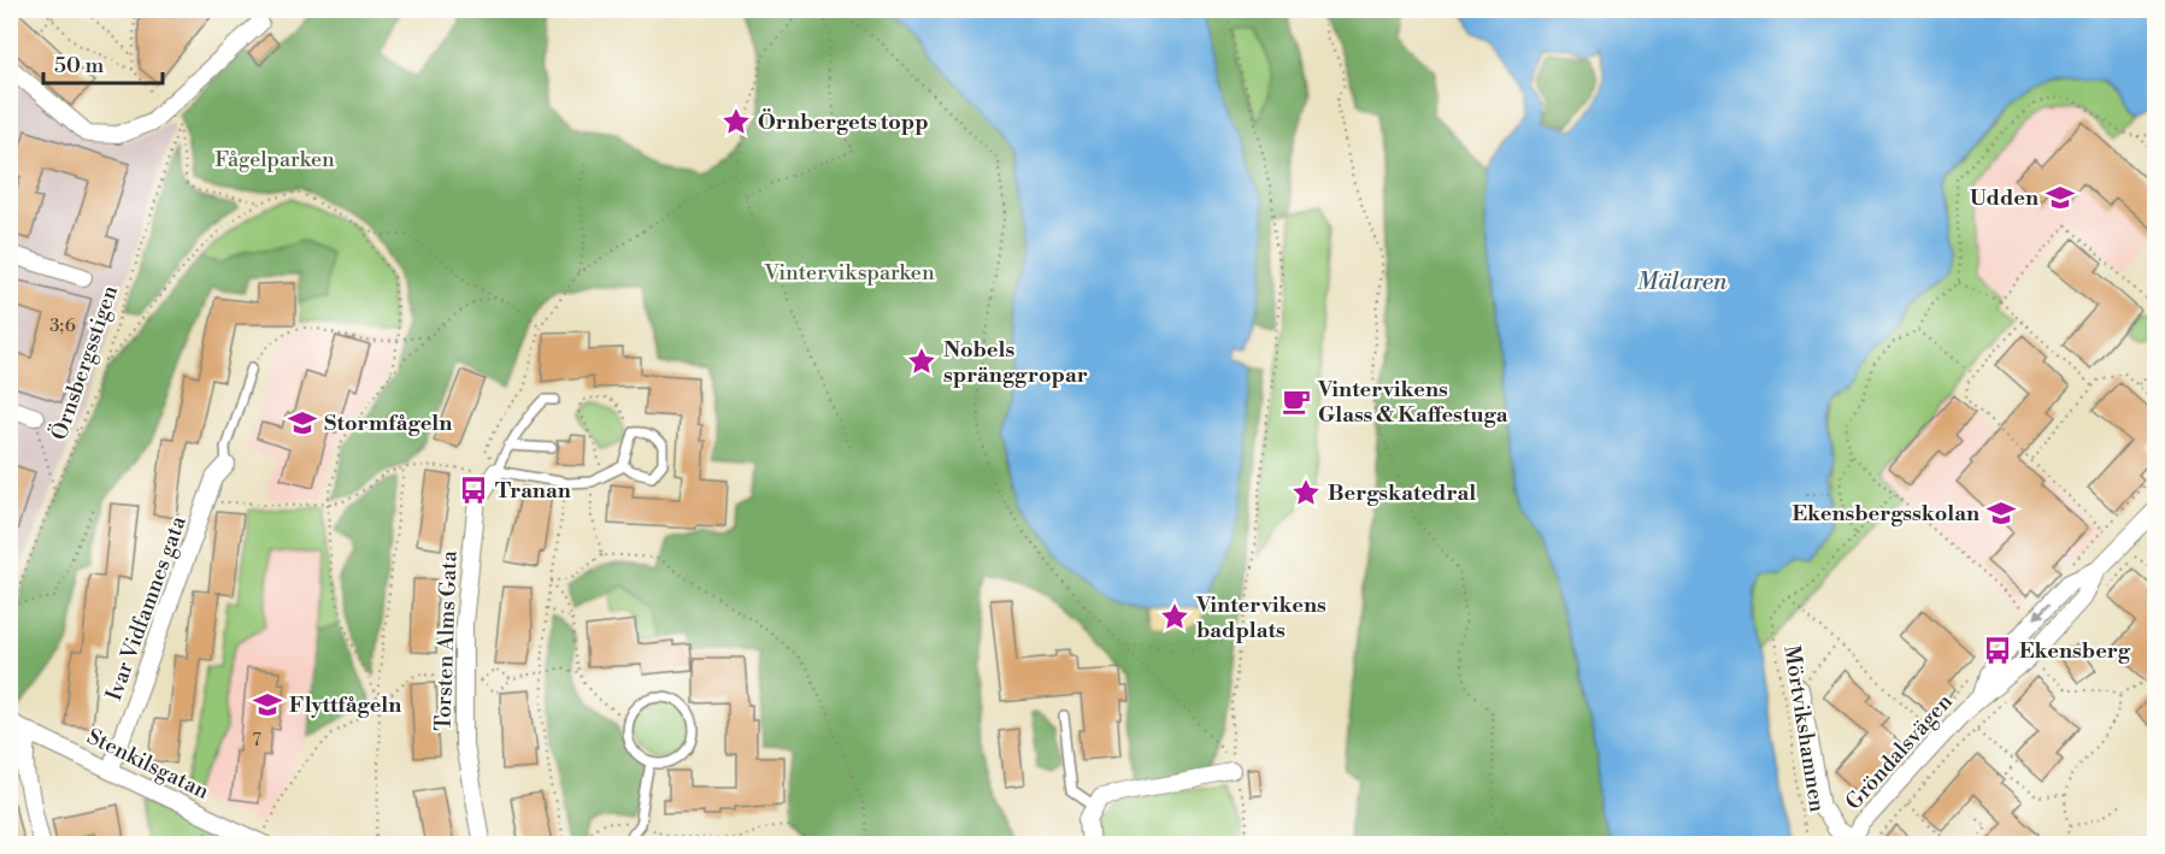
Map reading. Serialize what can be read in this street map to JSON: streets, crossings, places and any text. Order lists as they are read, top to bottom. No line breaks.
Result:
{"streets":{"street":["Ivar Vidfamnes gata","Torsten Alms Gata","Gröndalsvägen","Stenkilsgatan"],"path":["Örnsbergsstigen","Mörtvikshamnen"]},"crossings":[["Ivar Vidfamnes gata","Stenkilsgatan"]],"water":["Mälaren"],"parks":["Fågelparken","Vinterviksparken"],"places":{"place":["Örnbergets topp","Nobels spränggropar","Bergskatedral","Vintervikens badplats"],"school or university":["Udden","Stormfågeln","Ekensbergsskolan","Flyttfågeln"],"cafe":["Vintervikens Glass & Kaffestuga"],"bus stop":["Tranan","Ekensberg"]},"house_numbers":["3;6","7"],"scale_bar":"50 m"}
